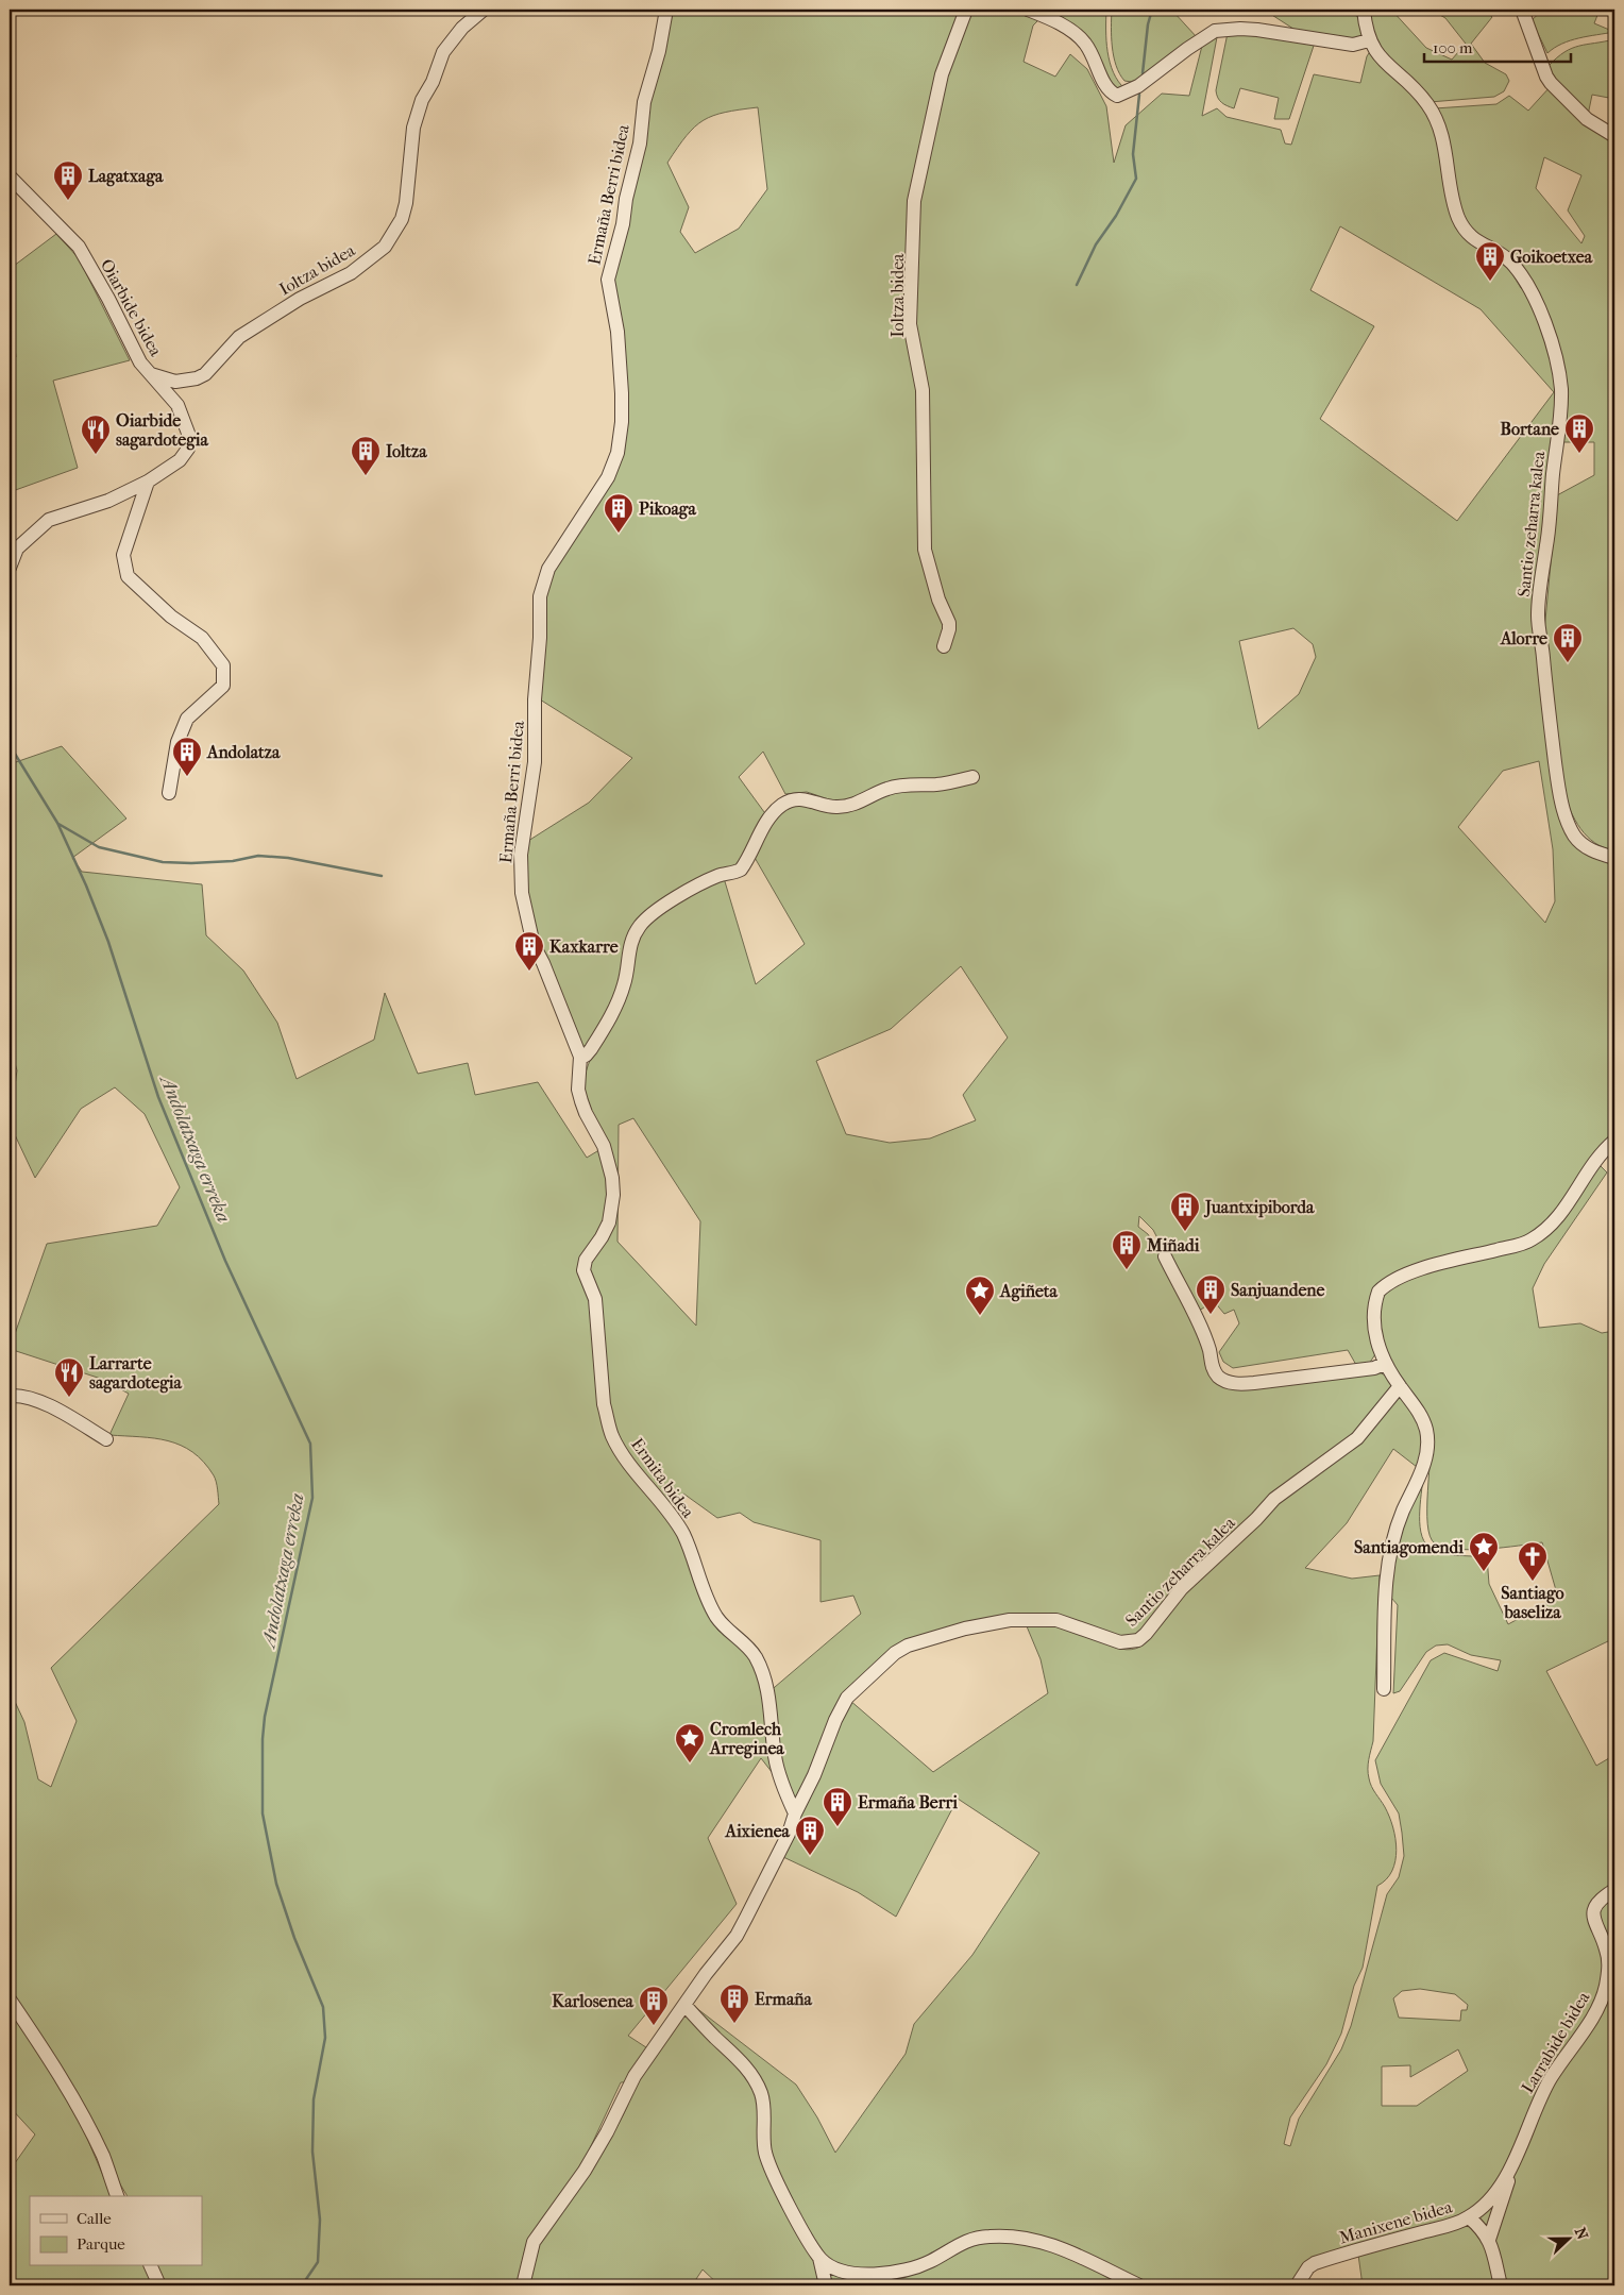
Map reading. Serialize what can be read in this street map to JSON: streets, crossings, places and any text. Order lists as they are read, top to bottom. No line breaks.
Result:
{"streets":{"street":["Ermaña Berri bidea","Ioltza bidea","Oiarbide bidea","Santio zeharra kalea","Ermita bidea","Larrabide bidea","Manixene bidea"]},"crossings":[["Ermaña Berri bidea","Ermita bidea"],["Ioltza bidea","Oiarbide bidea"],["Santio zeharra kalea","Ermita bidea"],["Larrabide bidea","Manixene bidea"]],"water":["Andolatxaga erreka"],"places":{"building":["Lagatxaga","Goikoetxea","Bortane","Ioltza","Pikoaga","Alorre","Andolatza","Kaxkarre","Juantxipiborda","Miñadi","Sanjuandene","Ermaña Berri","Aixienea","Ermaña","Karlosenea"],"restaurant":["Oiarbide sagardotegia","Larrarte sagardotegia"],"place":["Agiñeta","Santiagomendi","Cromlech Arreginea"],"church":["Santiago baseliza"]},"legend":["Calle","Parque"],"scale_bar":"100 m","north":"right"}
